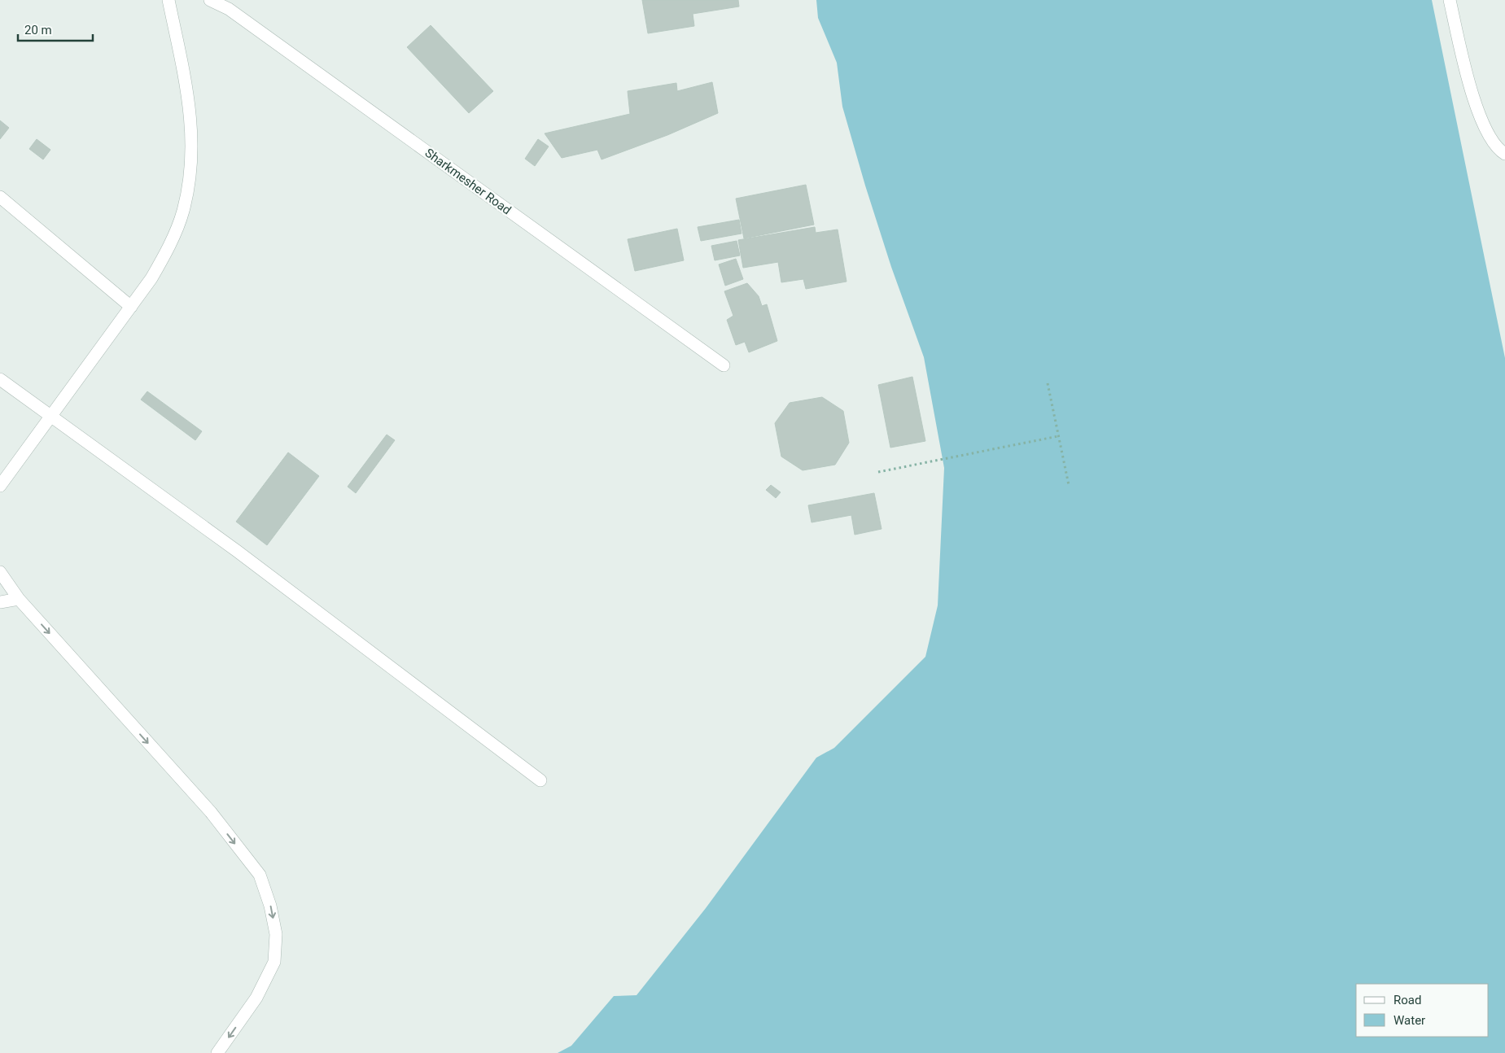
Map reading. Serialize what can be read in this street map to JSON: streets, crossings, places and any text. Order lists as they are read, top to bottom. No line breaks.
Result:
{"streets":{"street":["Sharkmesher Road"]},"legend":["Road","Water"],"scale_bar":"20 m"}
